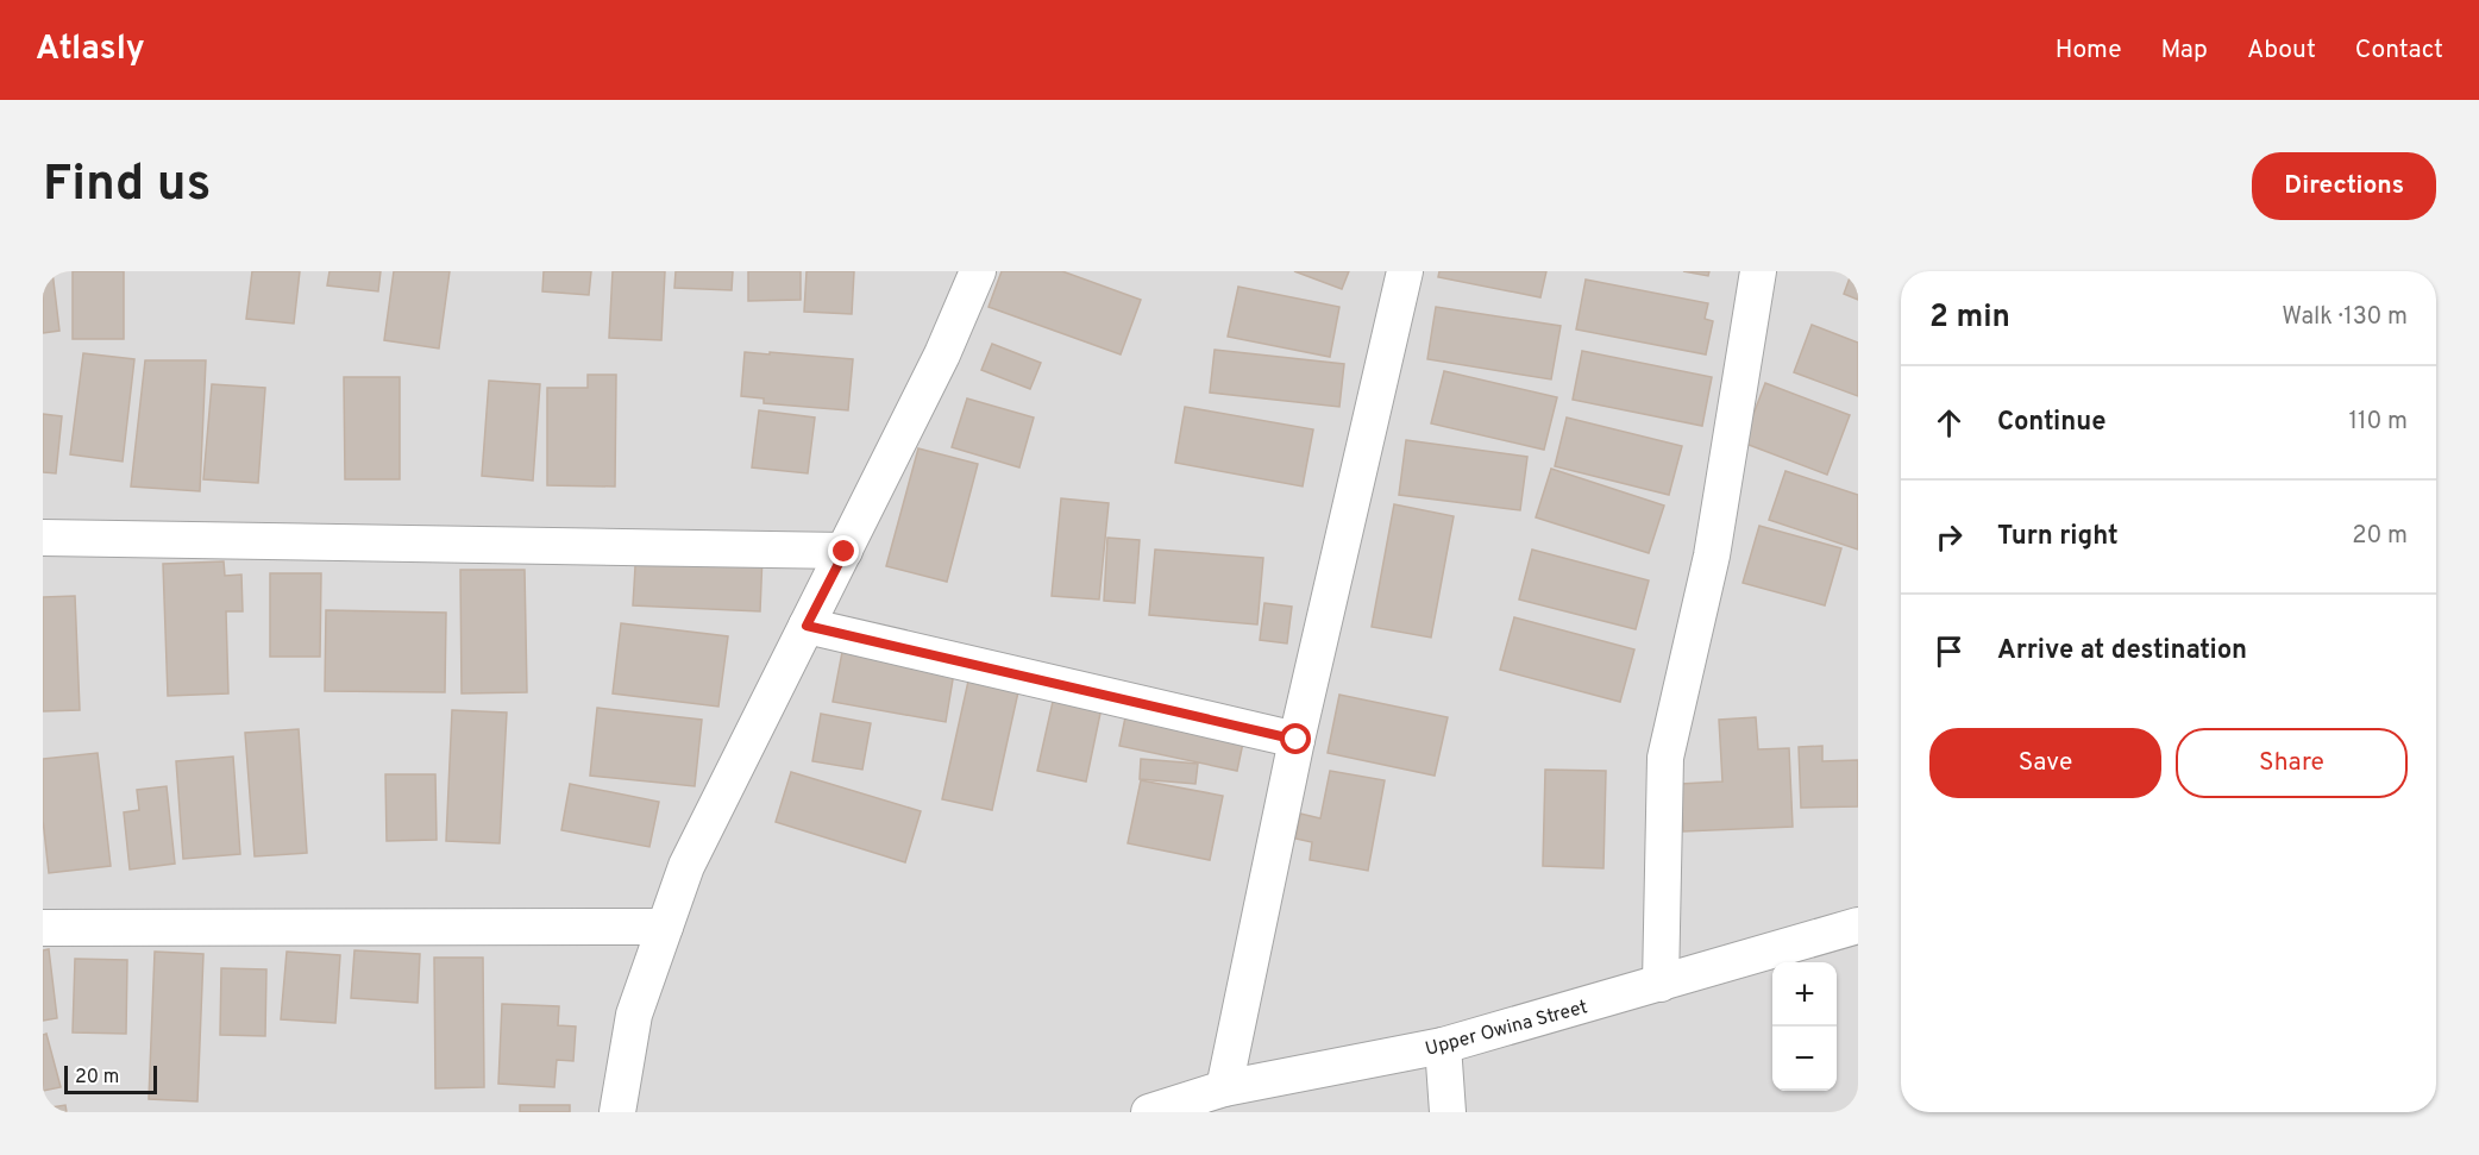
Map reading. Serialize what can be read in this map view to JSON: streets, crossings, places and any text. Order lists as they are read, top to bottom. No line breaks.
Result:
{"streets":{"street":["Upper Owina Street"]},"scale_bar":"20 m","page":{"header":"Atlasly","nav":["Home","Map","About","Contact"],"buttons":["Directions",["Save","Share"]],"title":"Find us","heading":["2 min","Walk · 130 m"],"list":[["Continue","110 m"],["Turn right","20 m"],"Arrive at destination"],"map_buttons":["+","−"],"scale":"20 m"}}
